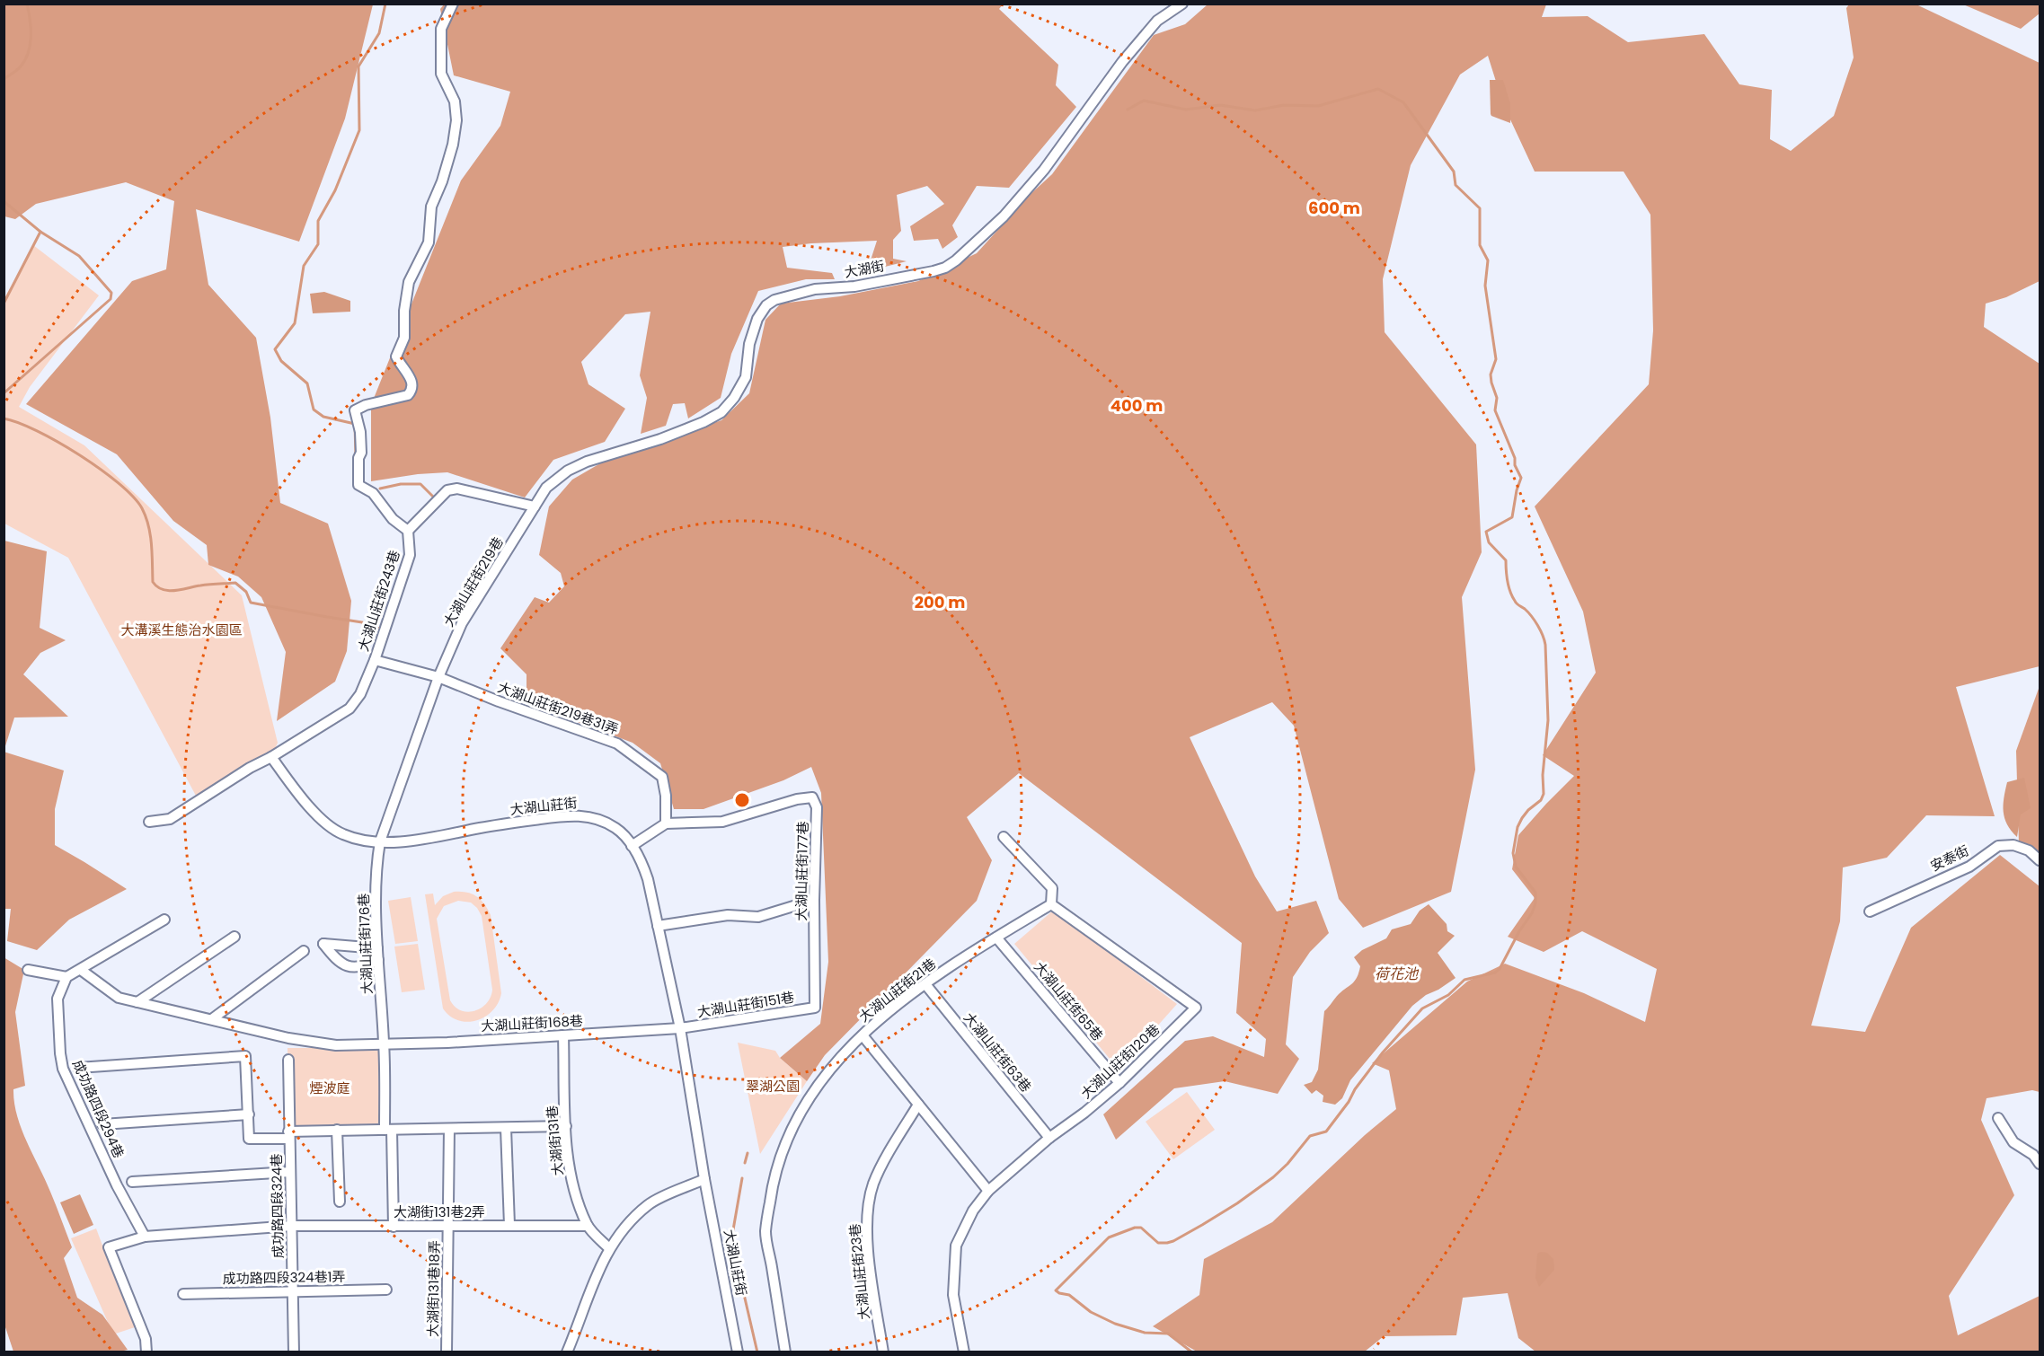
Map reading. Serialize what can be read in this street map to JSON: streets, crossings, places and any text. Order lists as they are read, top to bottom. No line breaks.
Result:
{"streets":{"street":["大湖街","大湖山莊街219巷","大湖山莊街243巷","大湖山莊街219巷31弄","大湖山莊街","安泰街","大湖山莊街177巷","大湖山莊街176巷","大湖山莊街21巷","大湖山莊街65巷","大湖山莊街151巷","大湖山莊街168巷","大湖山莊街63巷","大湖山莊街120巷","成功路四段294巷","大湖街131巷","成功路四段324巷","大湖街131巷2弄","大湖山莊街23巷","成功路四段324巷1弄","大湖街131巷18弄"]},"crossings":[["大湖街","大湖山莊街219巷"],["大湖山莊街219巷","大湖山莊街219巷31弄"],["大湖山莊街219巷","大湖山莊街"],["大湖山莊街219巷","大湖山莊街176巷"],["大湖山莊街243巷","大湖山莊街219巷31弄"],["大湖山莊街243巷","大湖山莊街"],["大湖山莊街219巷31弄","大湖山莊街177巷"],["大湖山莊街","大湖山莊街176巷"],["大湖山莊街","大湖山莊街151巷"],["大湖山莊街","大湖山莊街168巷"],["大湖山莊街177巷","大湖山莊街151巷"],["大湖山莊街176巷","大湖山莊街168巷"],["大湖山莊街21巷","大湖山莊街65巷"],["大湖山莊街21巷","大湖山莊街63巷"],["大湖山莊街21巷","大湖山莊街120巷"],["大湖山莊街65巷","大湖山莊街120巷"],["大湖山莊街151巷","大湖山莊街168巷"],["大湖山莊街168巷","大湖街131巷"],["大湖山莊街63巷","大湖山莊街120巷"],["成功路四段294巷","大湖街131巷2弄"],["大湖街131巷","大湖街131巷2弄"],["成功路四段324巷","大湖街131巷2弄"],["成功路四段324巷","成功路四段324巷1弄"],["大湖街131巷2弄","大湖街131巷18弄"]],"water":["荷花池"],"parks":["大溝溪生態治水園區","翠湖公園","煙波庭"],"rings":["600 m","400 m","200 m"]}
